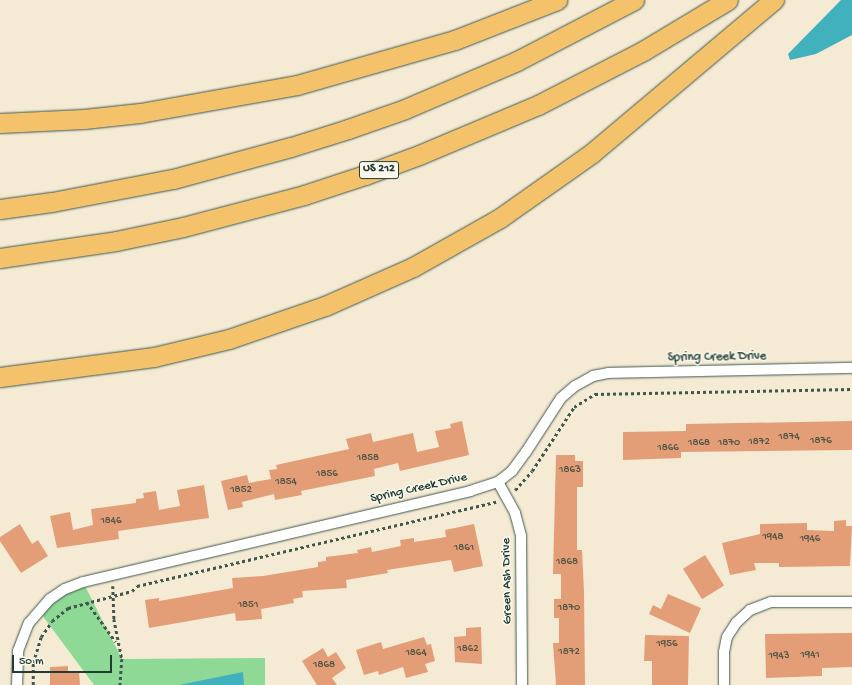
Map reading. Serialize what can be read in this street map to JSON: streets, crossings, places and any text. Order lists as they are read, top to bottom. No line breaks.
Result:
{"streets":{"highway":["US 212"],"street":["Spring Creek Drive","Green Ash Drive"]},"crossings":[["Spring Creek Drive","Green Ash Drive"]],"house_numbers":["1874","1876","1872","1868","1870","1866","1858","1863","1856","1854","1852","1846","1948","1946","1861","1868","1851","1870","1956","1862","1872","1864","1941","1943","1868"],"scale_bar":"50 m"}
